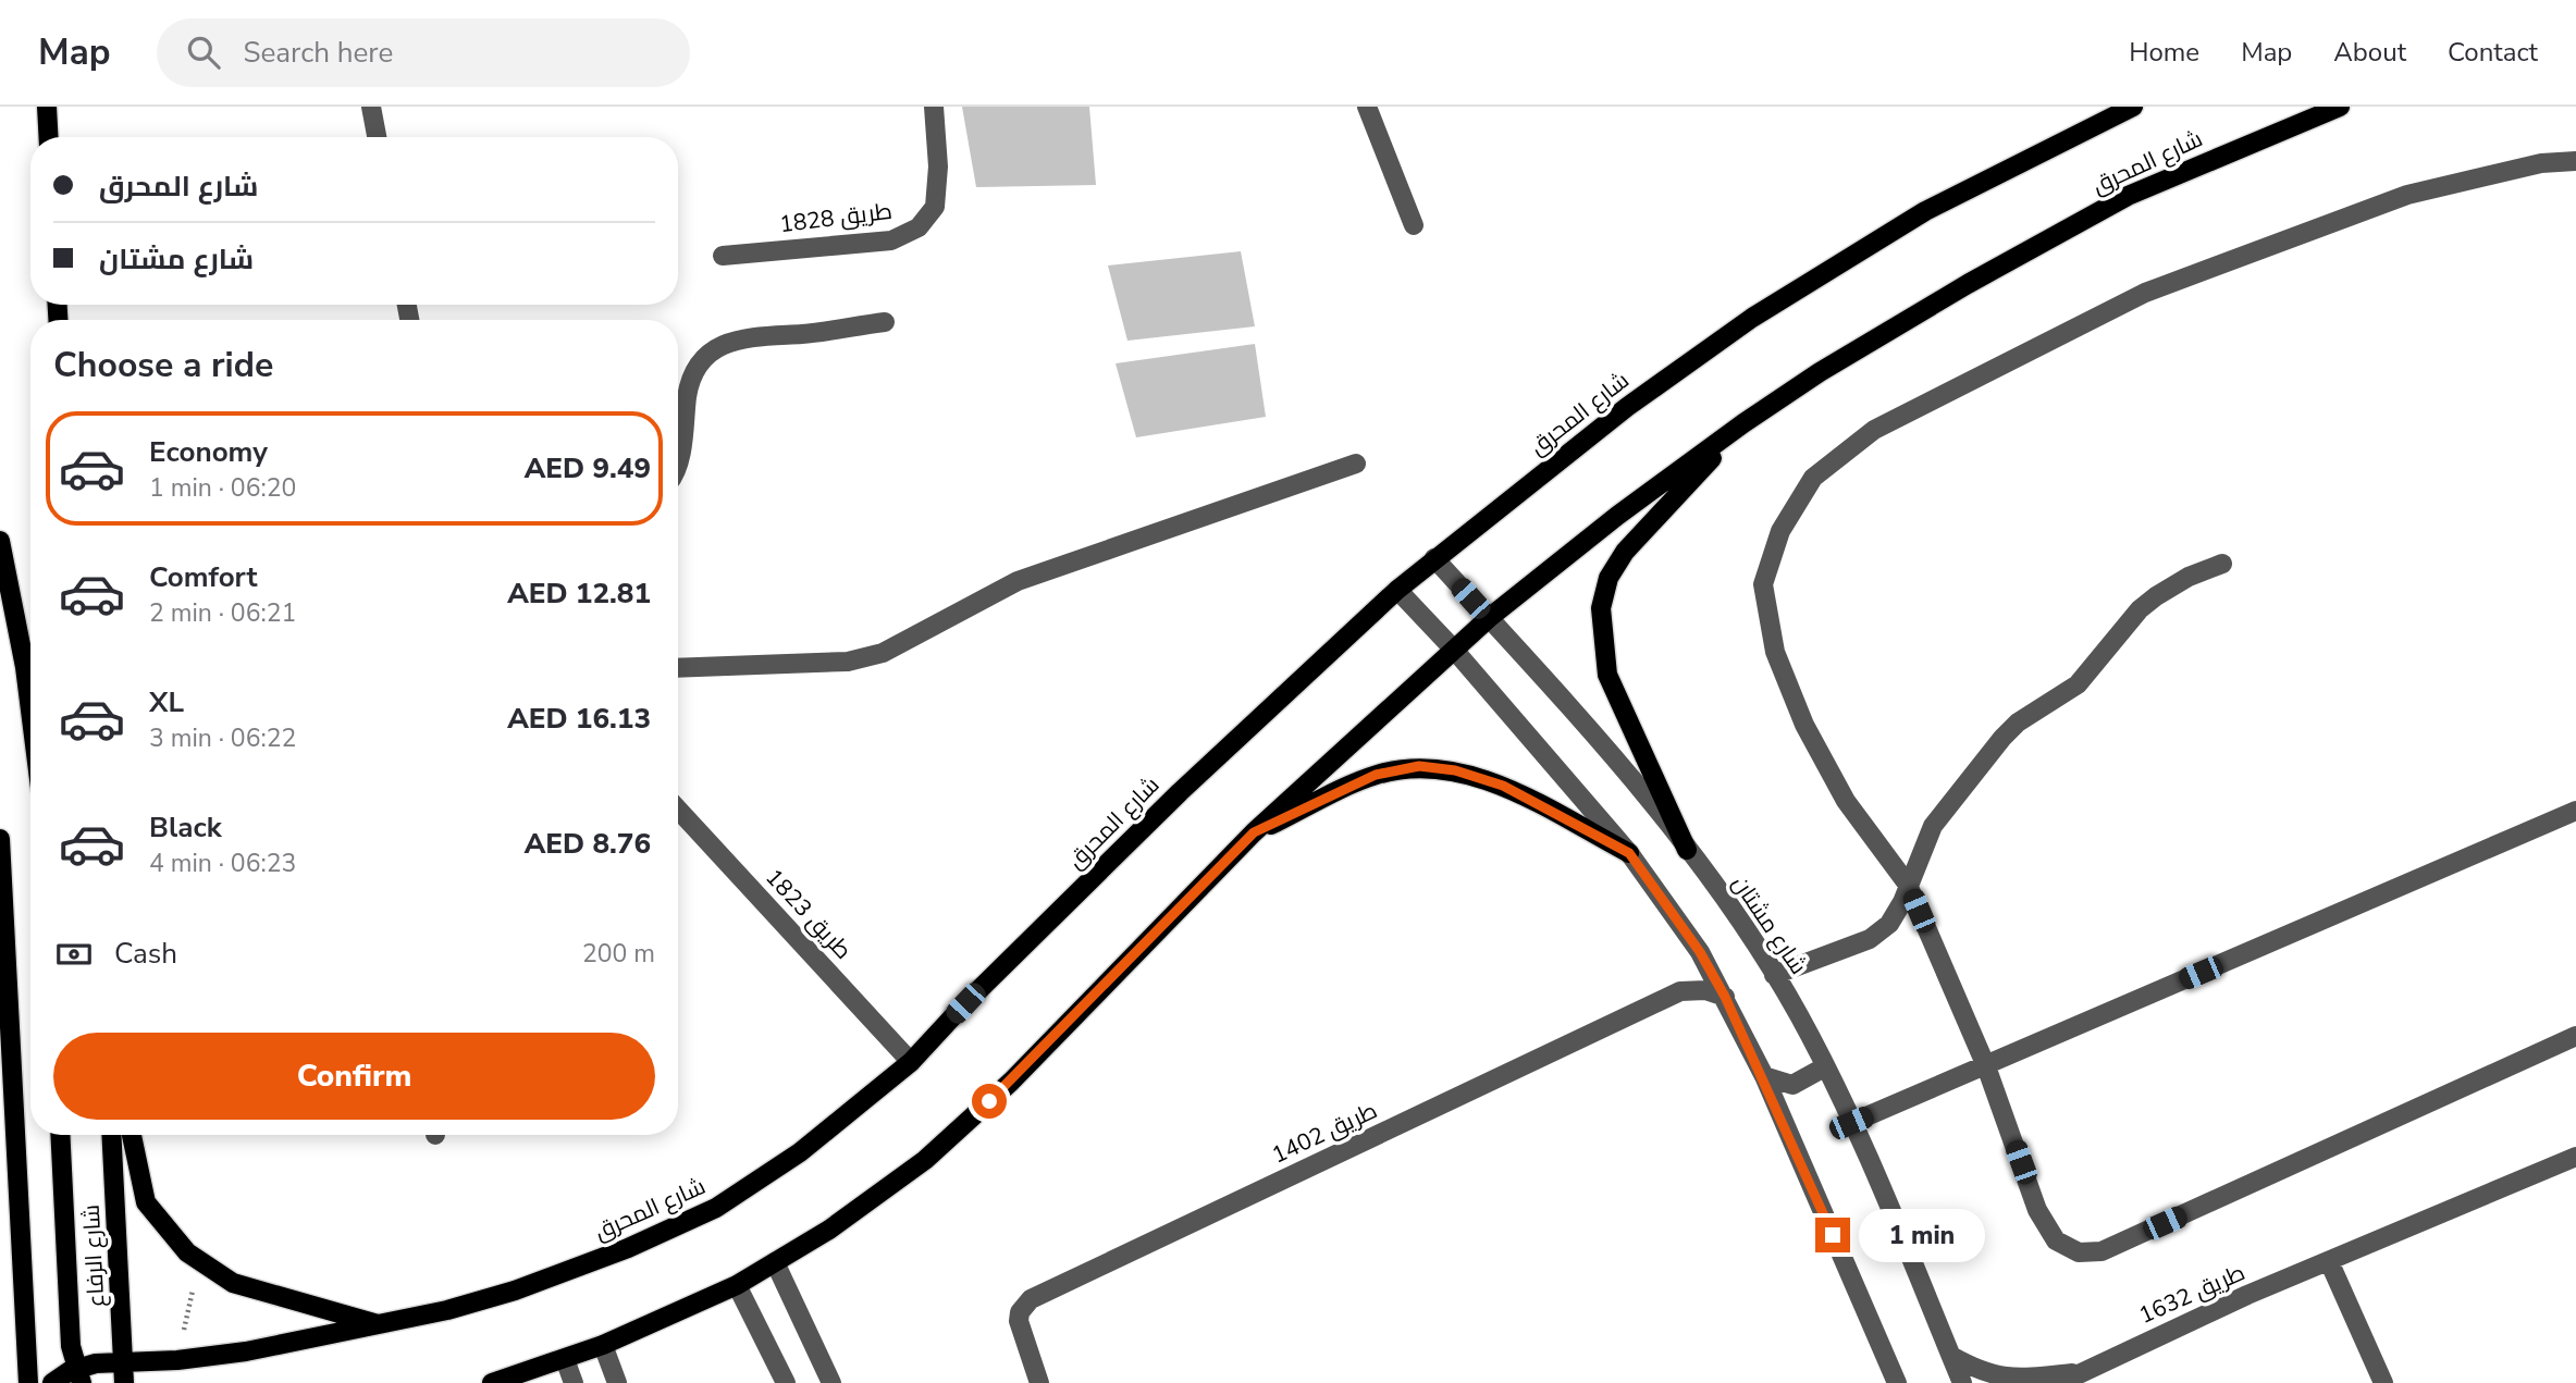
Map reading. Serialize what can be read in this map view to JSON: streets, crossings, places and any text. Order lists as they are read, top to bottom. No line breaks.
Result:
{"streets":{"main road":["شارع المحرق","شارع الرفاع"],"street":["طريق 1828","طريق 1823","شارع مشتان","طريق 1402","طريق 1632"]},"crossings":[["شارع المحرق","طريق 1823"],["شارع المحرق","شارع مشتان"],["شارع المحرق","شارع الرفاع"],["شارع مشتان","طريق 1632"]],"page":{"header":"Map","search":"Search here","nav":["Home","Map","About","Contact"],"banner":["شارع المحرق","شارع مشتان"],"heading":"Choose a ride","list":[{"name":"Economy","note":"1 min · 06:20","value":"AED 9.49"},{"name":"Comfort","note":"2 min · 06:21","value":"AED 12.81"},{"name":"XL","note":"3 min · 06:22","value":"AED 16.13"},{"name":"Black","note":"4 min · 06:23","value":"AED 8.76"}],"pay":["Cash","200 m"],"buttons":"Confirm","bubble":"1 min"}}
